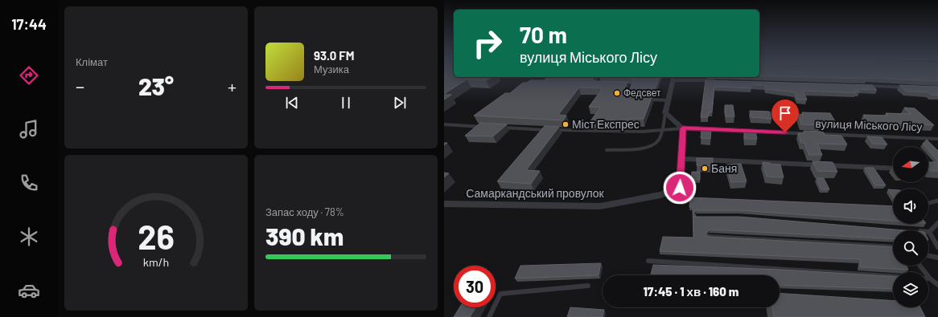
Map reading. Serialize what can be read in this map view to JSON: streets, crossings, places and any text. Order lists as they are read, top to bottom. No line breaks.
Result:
{"streets":{"street":["вулиця Міського Лісу","Самаркандський провулок"]},"crossings":[["вулиця Міського Лісу","Самаркандський провулок"]],"places":["Федсвет","Міст Експрес","Баня"],"north":"left","page":{"tabs":"17:44","tile":["Клімат",["Запас ходу · 78%","390 km"]],"turn":["70 m","вулиця Міського Лісу"],"song":["93.0 FM","Музика"],"heat":["−","23°","+"],"limit":"30","trip":"17:45 · 1 хв · 160 m","gauge":["26","km/h"]}}
